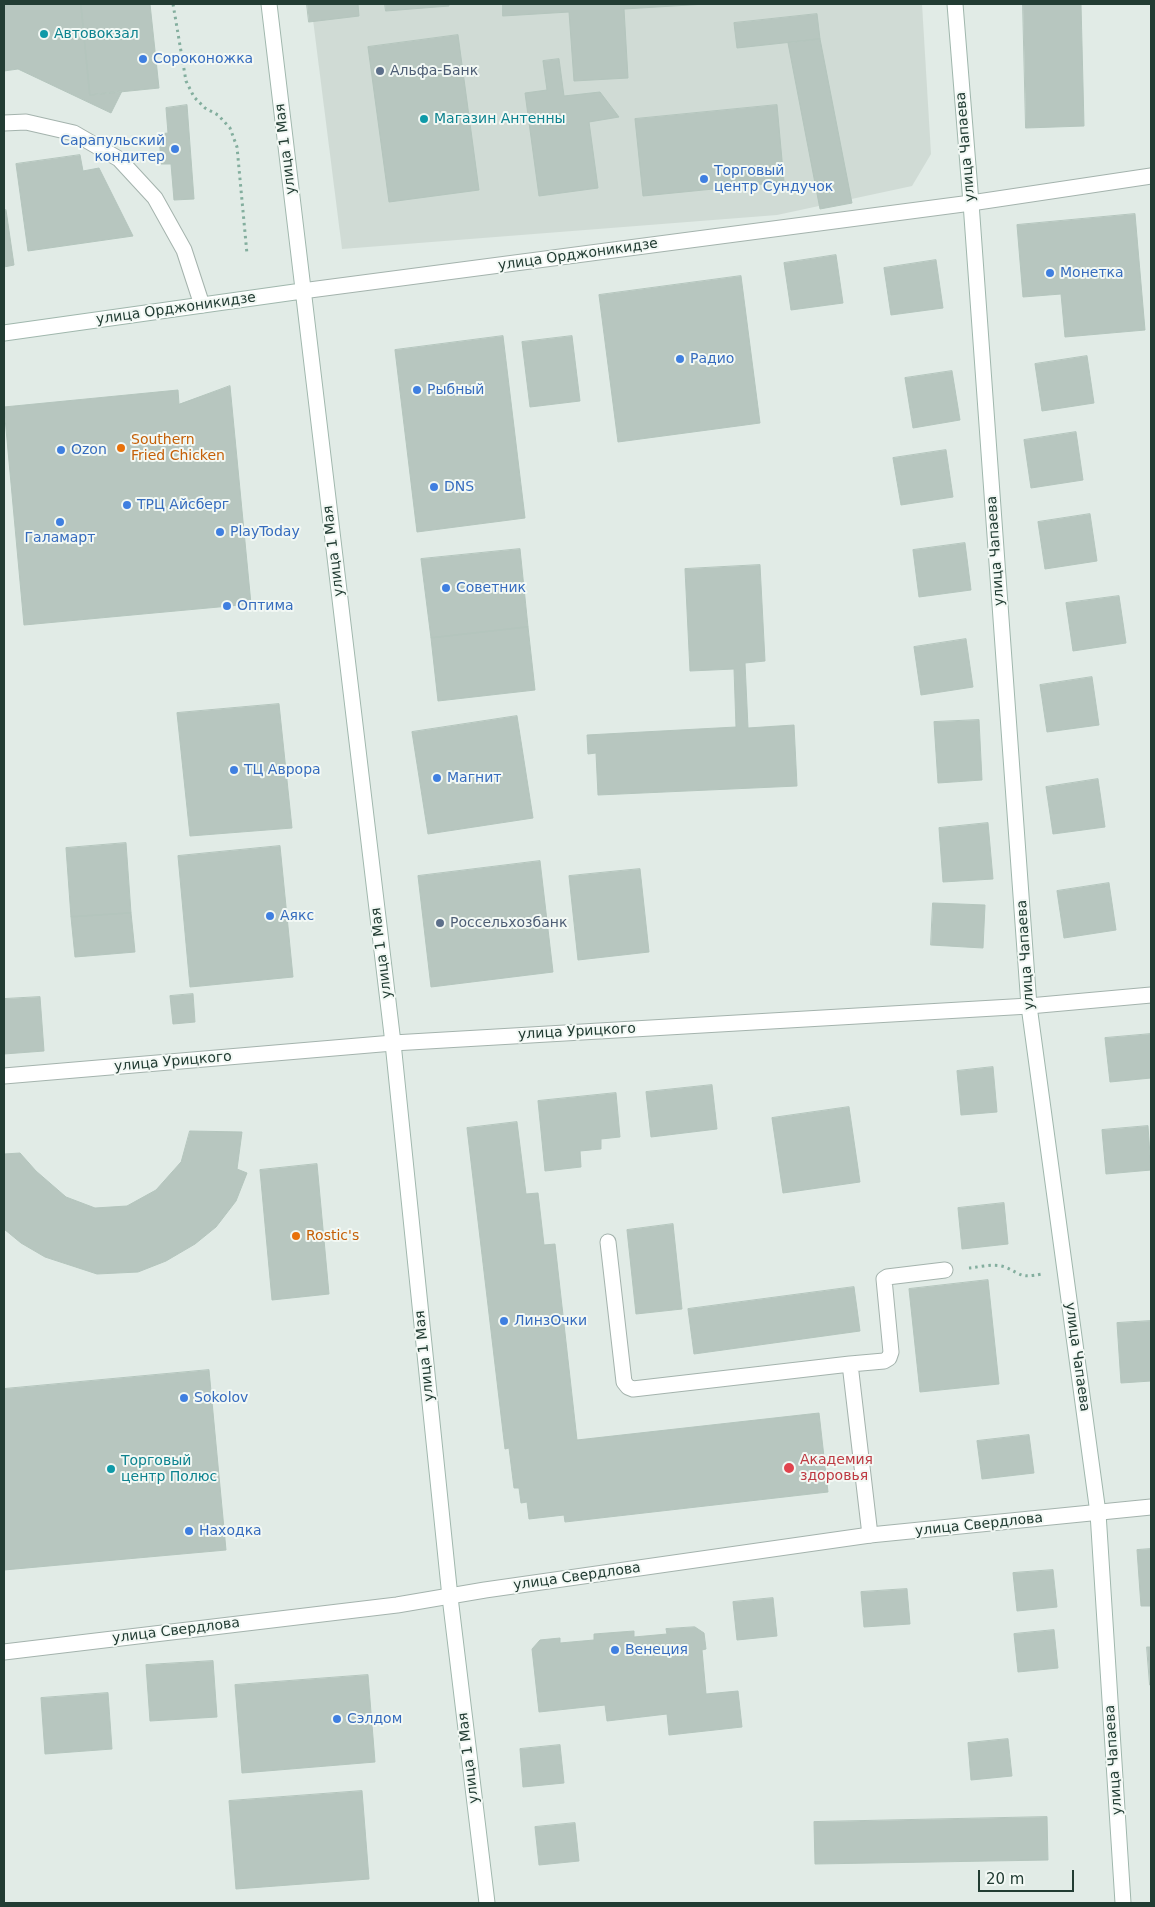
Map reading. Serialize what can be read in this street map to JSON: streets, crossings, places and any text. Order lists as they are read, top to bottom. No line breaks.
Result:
{"streets":{"main road":["улица Чапаева","улица 1 Мая","улица Орджоникидзе","улица Урицкого","улица Свердлова"]},"crossings":[["улица Чапаева","улица Орджоникидзе"],["улица Чапаева","улица Урицкого"],["улица Чапаева","улица Свердлова"],["улица 1 Мая","улица Орджоникидзе"],["улица 1 Мая","улица Урицкого"],["улица 1 Мая","улица Свердлова"]],"places":["Автовокзал","Сороконожка","Альфа-Банк","Магазин Антенны","Сарапульский кондитер","Торговый центр Сундучок","Монетка","Радио","Рыбный","Southern Fried Chicken","Ozon","DNS","ТРЦ Айсберг","Галамарт","PlayToday","Советник","Оптима","ТЦ Аврора","Магнит","Аякс","Россельхозбанк","Rostic's","ЛинзОчки","Sokolov","Академия здоровья","Торговый центр Полюс","Находка","Венеция","Сэлдом"],"scale_bar":"20 m"}
